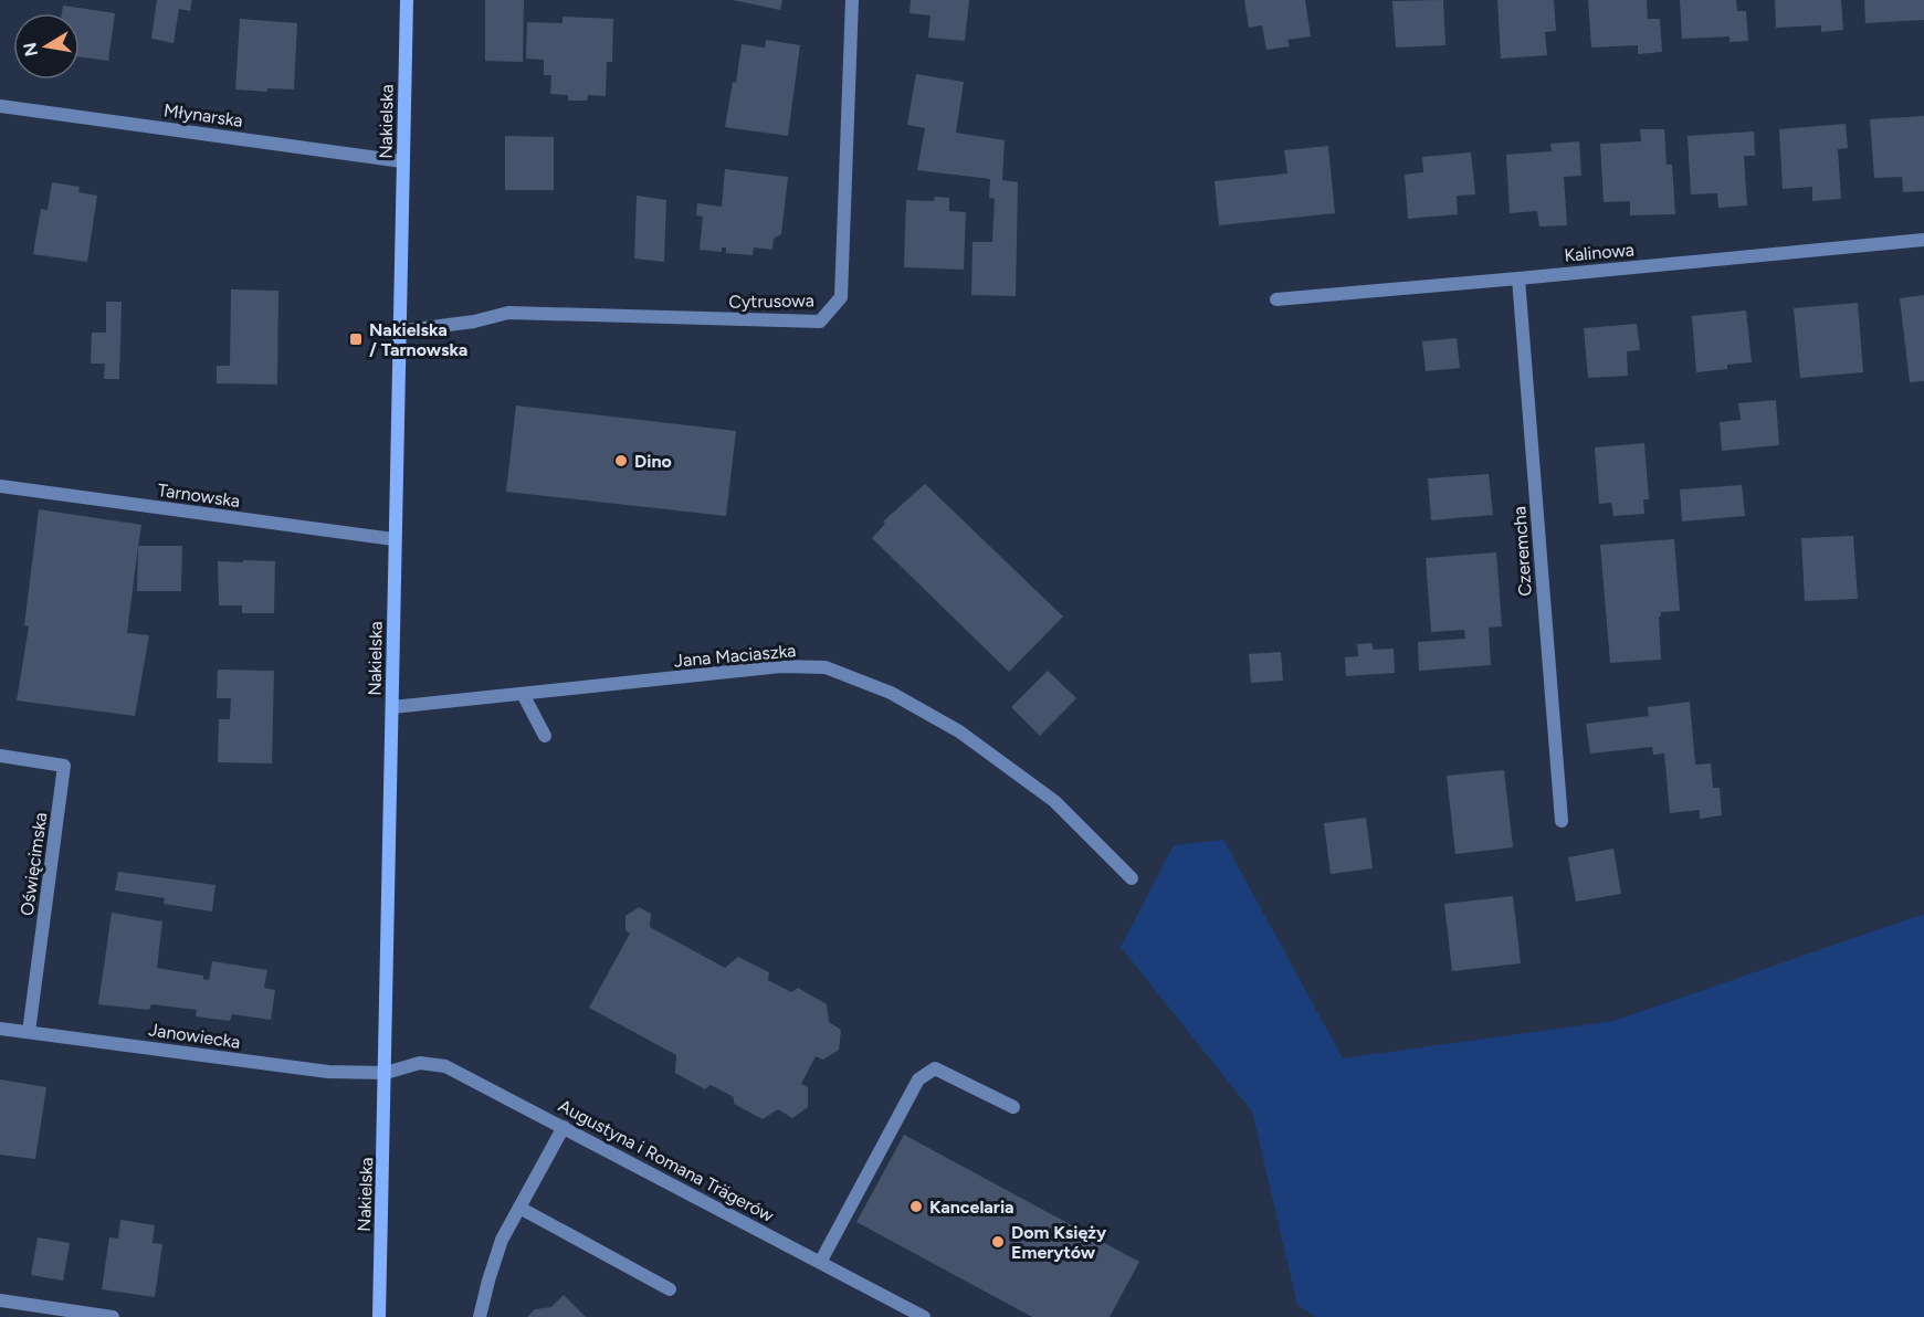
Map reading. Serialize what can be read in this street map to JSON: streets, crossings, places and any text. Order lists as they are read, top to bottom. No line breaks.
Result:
{"streets":{"main road":["Nakielska"],"street":["Młynarska","Kalinowa","Cytrusowa","Tarnowska","Czeremcha","Jana Maciaszka","Oświęcimska","Janowiecka","Augustyna i Romana Trägerów"]},"crossings":[["Młynarska","Nakielska"],["Nakielska","Cytrusowa"],["Nakielska","Tarnowska"],["Nakielska","Jana Maciaszka"],["Nakielska","Janowiecka"],["Nakielska","Augustyna i Romana Trägerów"],["Kalinowa","Czeremcha"],["Oświęcimska","Janowiecka"],["Janowiecka","Augustyna i Romana Trägerów"]],"places":{"transit":["Nakielska / Tarnowska"],"other":["Dino","Kancelaria","Dom Księży Emerytów"]},"north":"left"}
